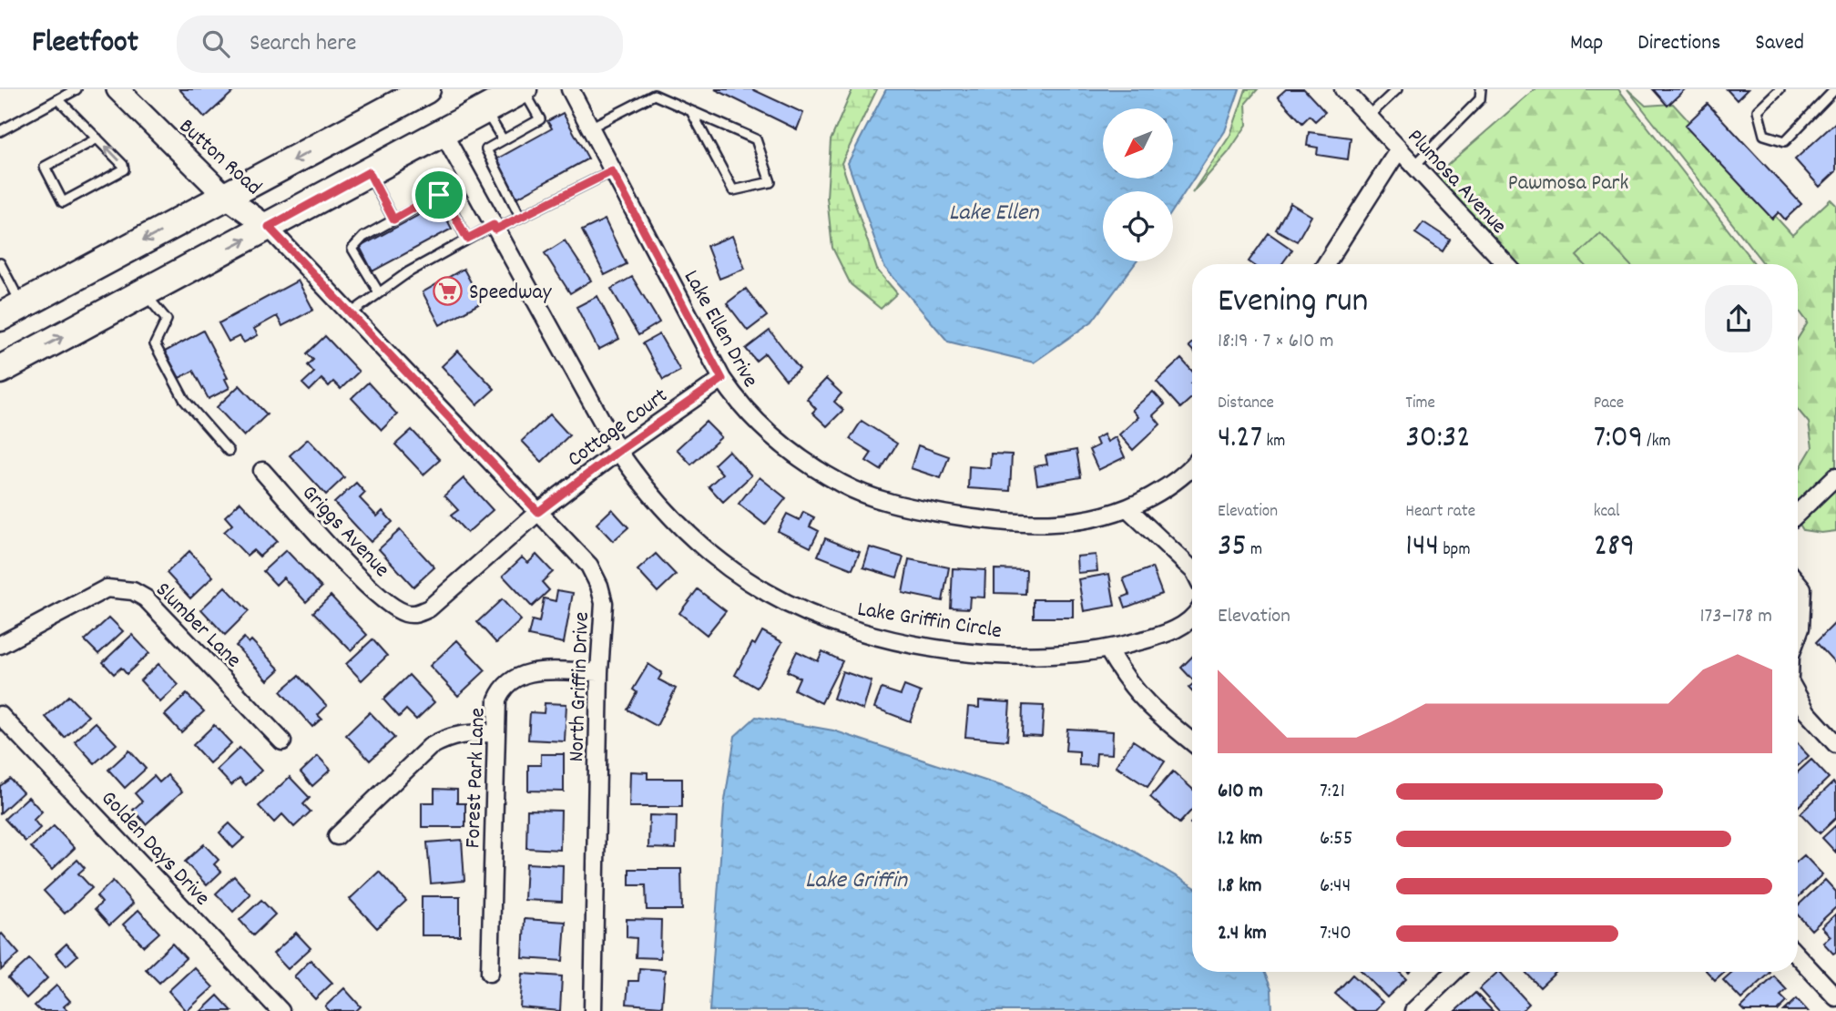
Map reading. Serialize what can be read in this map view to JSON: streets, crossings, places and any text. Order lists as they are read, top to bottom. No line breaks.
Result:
{"streets":{"street":["Button Road","Plumosa Avenue","Lake Ellen Drive","Cottage Court","Griggs Avenue","Lake Griffin Circle","Slumber Lane","North Griffin Drive","Forest Park Lane","Golden Days Drive"]},"crossings":[["Button Road","North Griffin Drive"],["Lake Ellen Drive","Cottage Court"],["Cottage Court","Griggs Avenue"],["Cottage Court","Lake Griffin Circle"],["Cottage Court","North Griffin Drive"],["North Griffin Drive","Forest Park Lane"]],"water":["Lake Ellen","Lake Griffin"],"parks":["Pawmosa Park"],"places":{"supermarket":["Speedway"]},"north":"bottom left","page":{"header":"Fleetfoot","search":"Search here","nav":["Map","Directions","Saved"],"heading":["Evening run","18:19 · 7 × 610 m"],"stats":[["Distance","4.27 km"],["Time","30:32"],["Pace","7:09 /km"],["Elevation","35 m"],["Heart rate","144 bpm"],["kcal","289"]],"chart":["Elevation","173–178 m"],"list":[{"name":"610 m","note":"7:21"},{"name":"1.2 km","note":"6:55"},{"name":"1.8 km","note":"6:44"},{"name":"2.4 km","note":"7:40"}]}}
